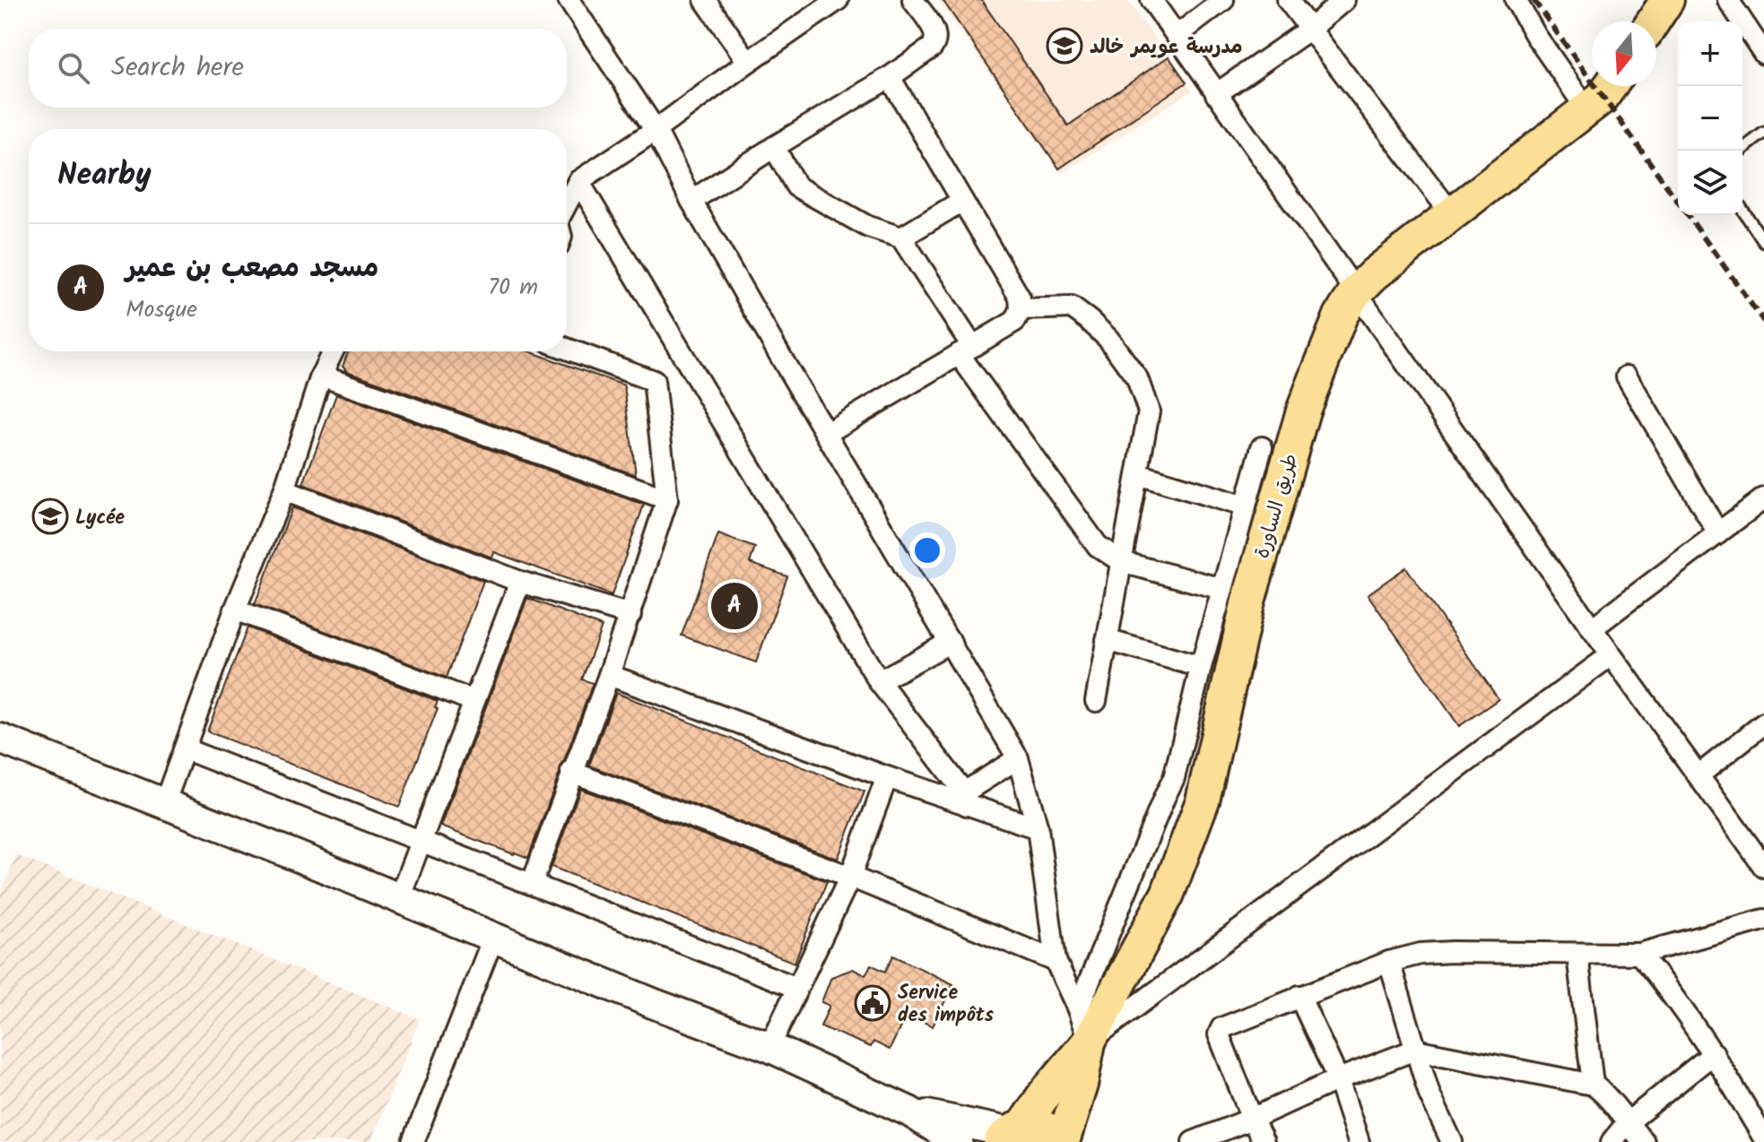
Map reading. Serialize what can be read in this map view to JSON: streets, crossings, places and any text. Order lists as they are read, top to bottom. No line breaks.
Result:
{"streets":{"main road":["طريق الساورة"]},"places":{"school or university":["مدرسة عويمر خالد","Lycée"],"public building":["Service des impôts"]},"north":"bottom","page":{"map_buttons":["+","−"],"search":"Search here","heading":"Nearby","list":[{"mark":"A","name":"مسجد مصعب بن عمير","note":"Mosque","value":"70 m"}],"pins":"A"}}
